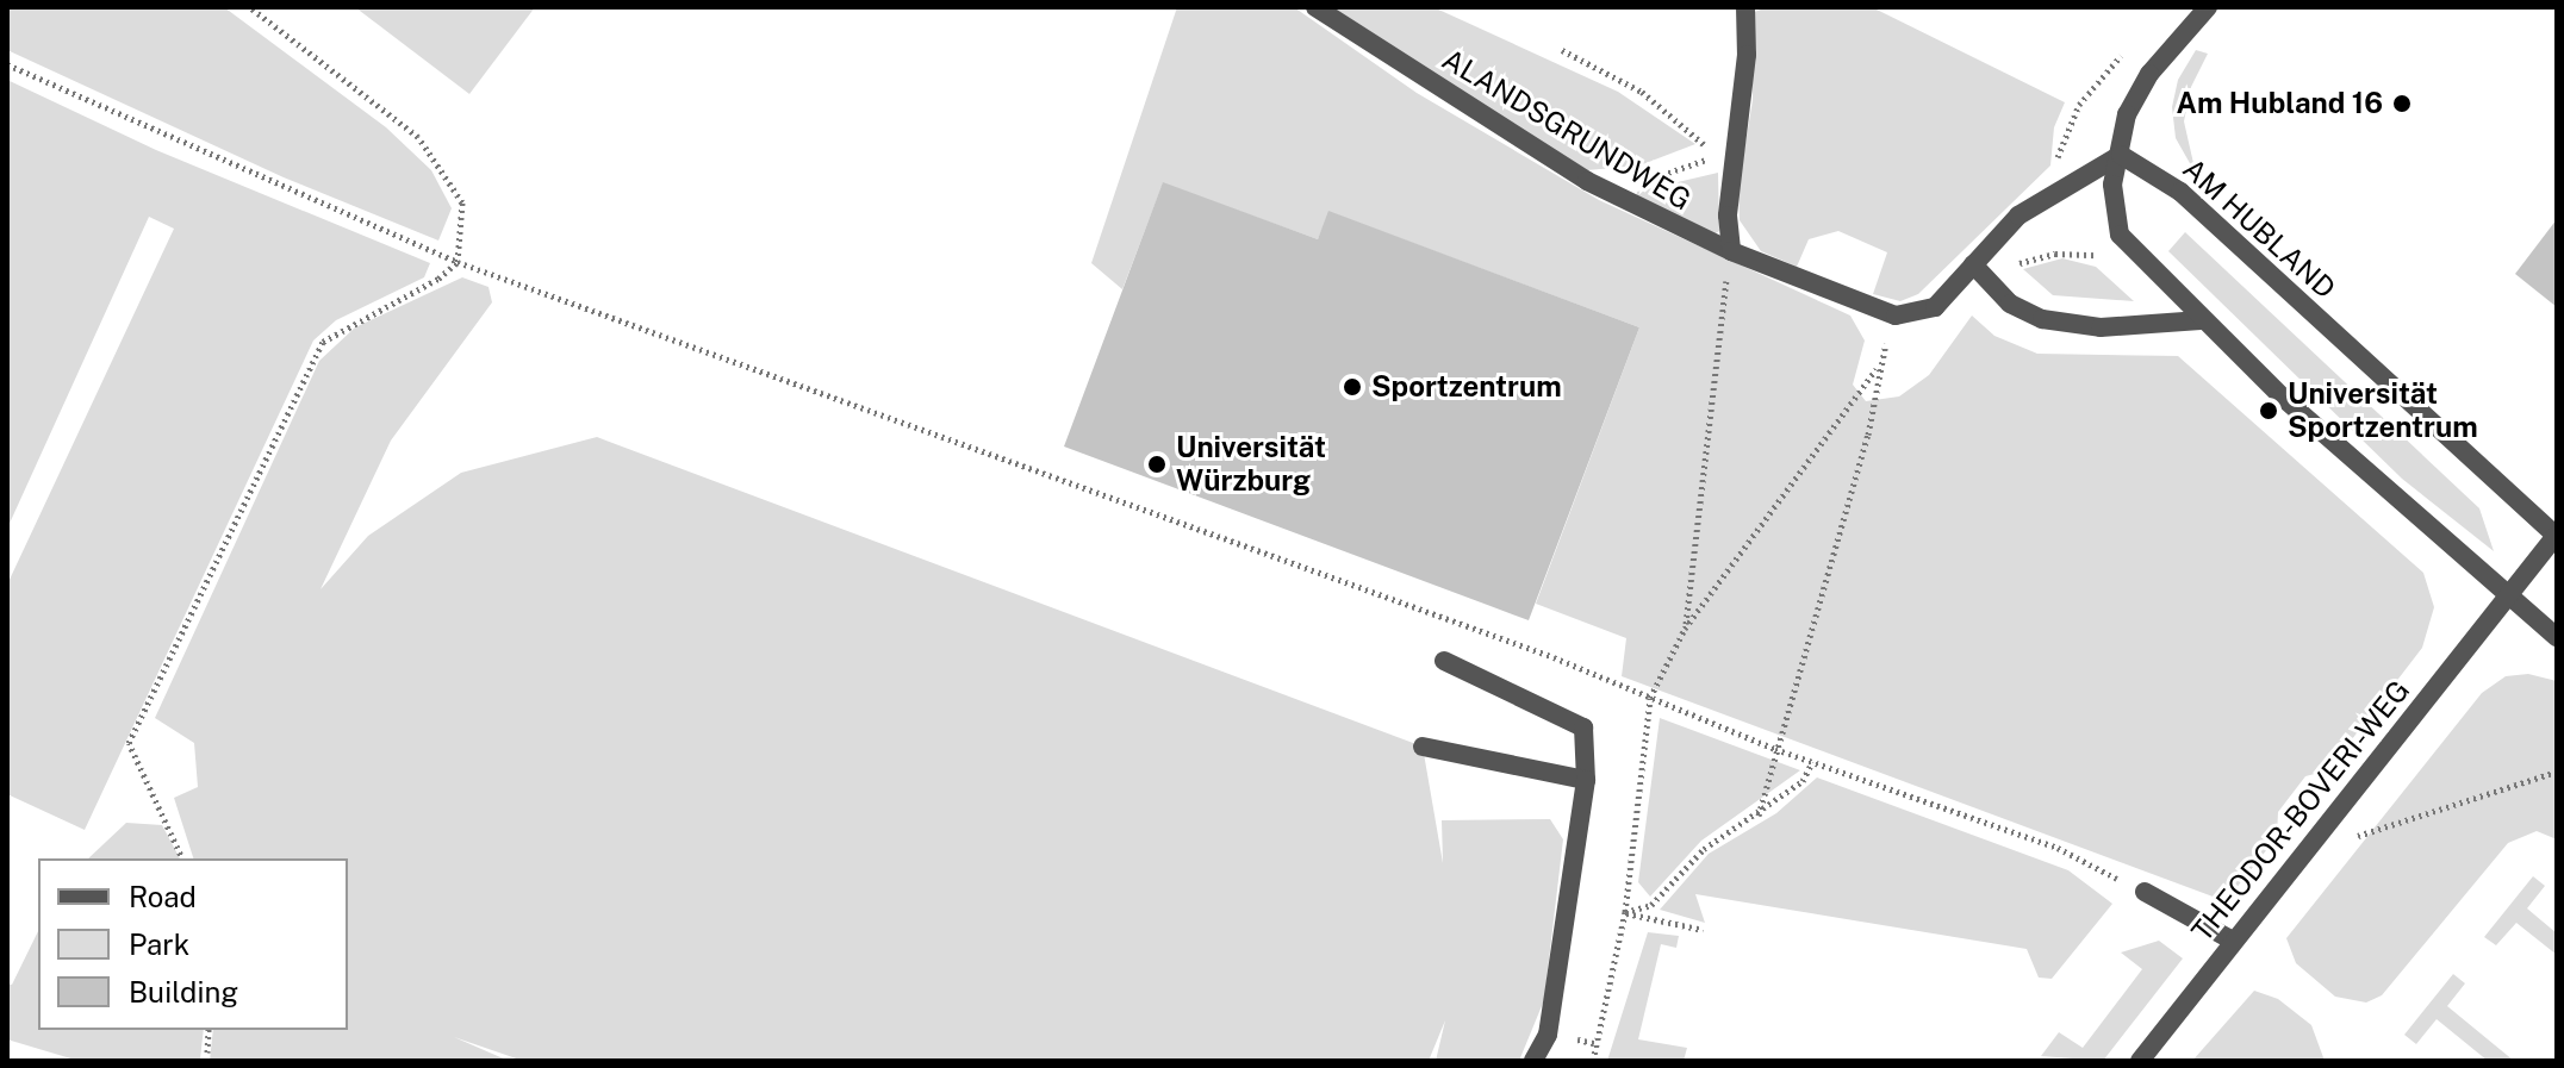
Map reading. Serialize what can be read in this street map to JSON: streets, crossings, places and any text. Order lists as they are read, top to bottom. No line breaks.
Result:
{"streets":{"street":["ALANDSGRUNDWEG","AM HUBLAND","THEODOR-BOVERI-WEG"]},"crossings":[["AM HUBLAND","THEODOR-BOVERI-WEG"]],"places":["Am Hubland 16","Sportzentrum","Universität Sportzentrum","Universität Würzburg"],"legend":["Road","Park","Building"]}
